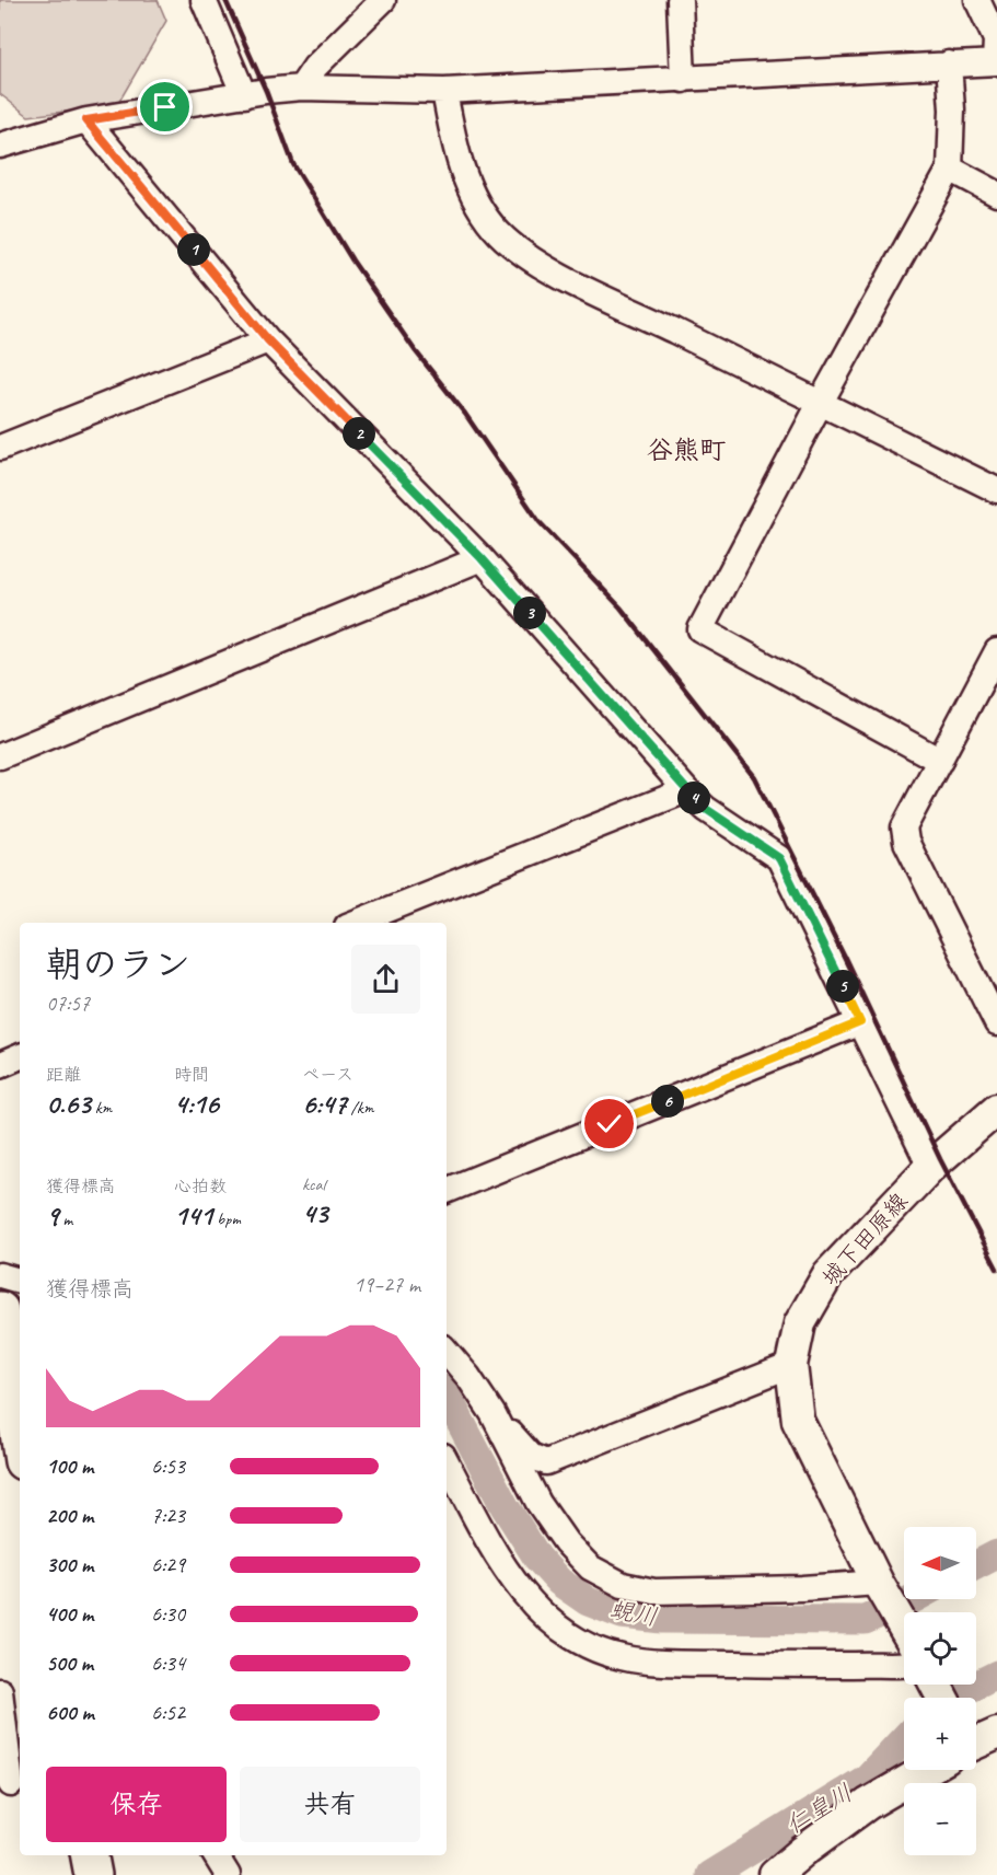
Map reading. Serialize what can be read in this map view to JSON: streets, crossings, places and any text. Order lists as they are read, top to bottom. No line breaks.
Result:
{"streets":{"main road":["城下田原線"]},"districts":["谷熊町"],"water":["蜆川","仁皇川"],"north":"left","page":{"pins":["1","2","3","4","5","6"],"heading":["朝のラン","07:57"],"stats":[["距離","0.63 km"],["時間","4:16"],["ペース","6:47 /km"],["獲得標高","9 m"],["心拍数","141 bpm"],["kcal","43"]],"chart":["獲得標高","19–27 m"],"list":[{"name":"100 m","note":"6:53"},{"name":"200 m","note":"7:23"},{"name":"300 m","note":"6:29"},{"name":"400 m","note":"6:30"},{"name":"500 m","note":"6:34"},{"name":"600 m","note":"6:52"}],"map_buttons":["+","−"],"buttons":["保存","共有"]}}
